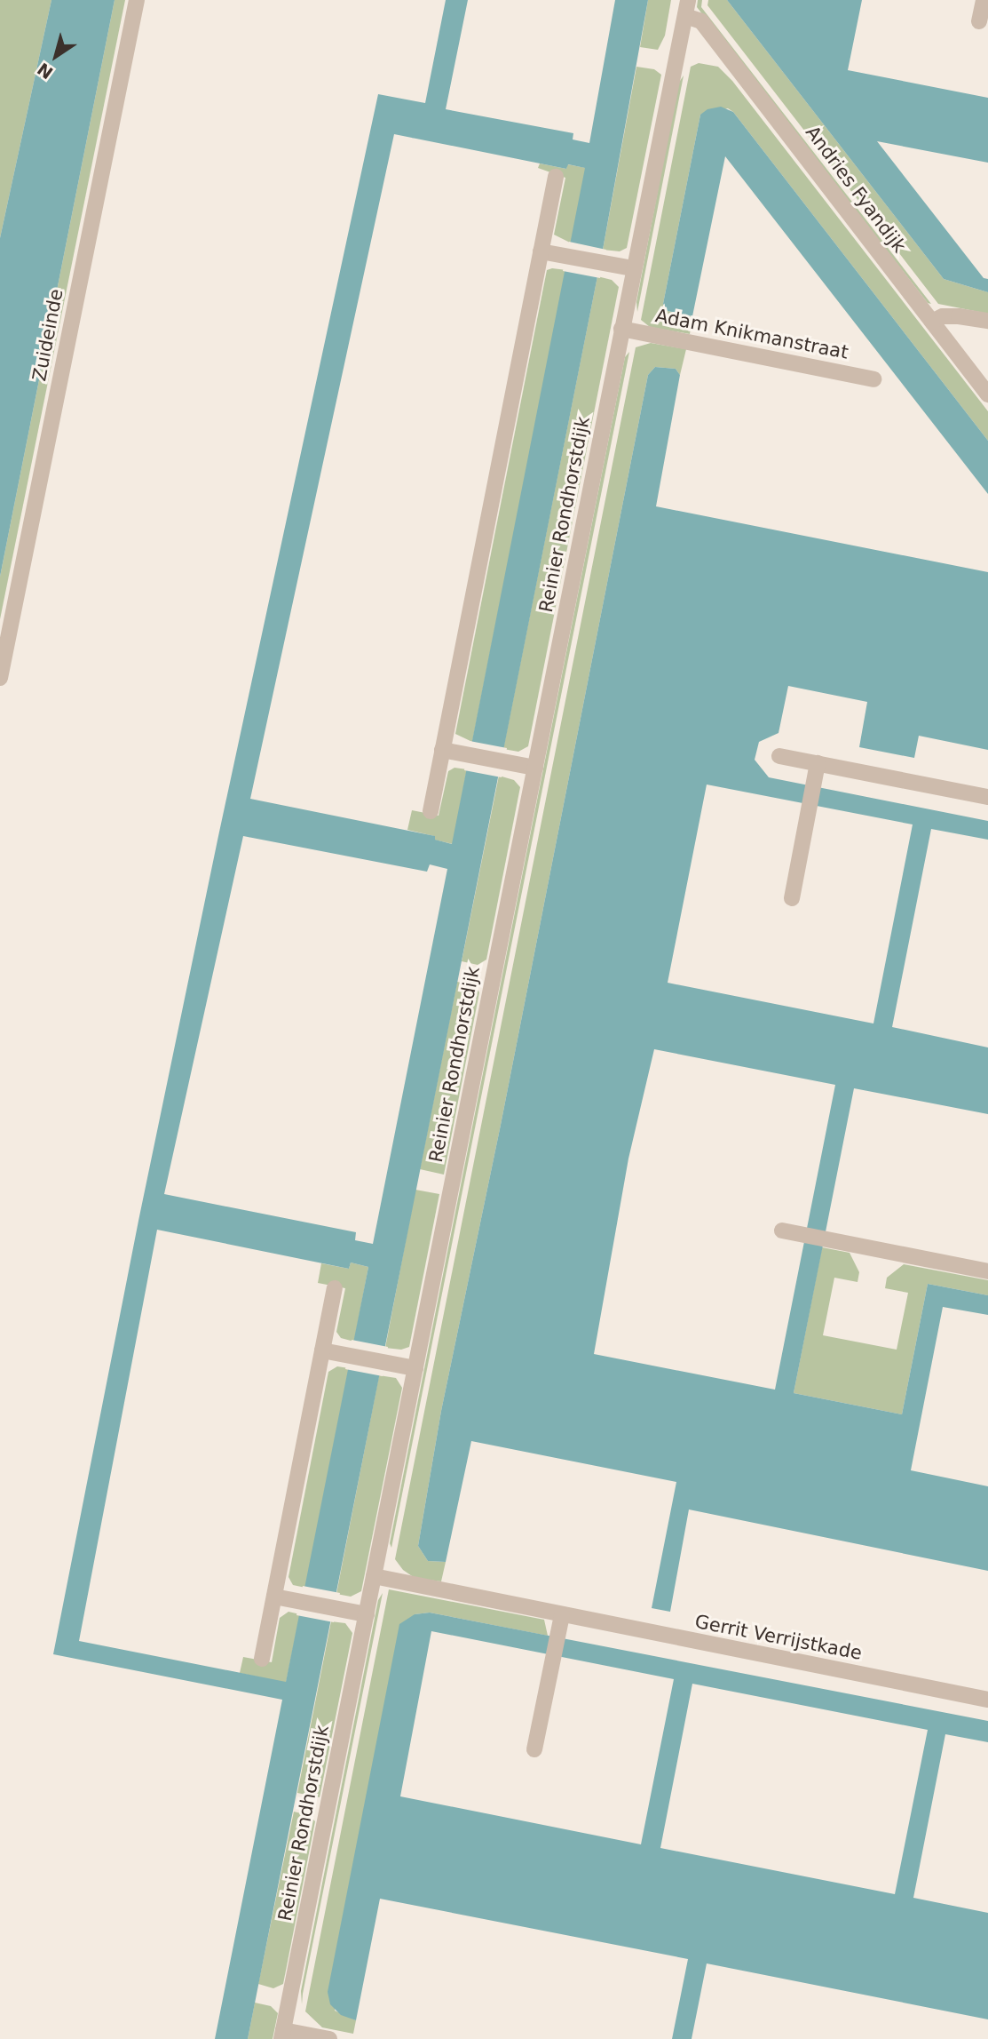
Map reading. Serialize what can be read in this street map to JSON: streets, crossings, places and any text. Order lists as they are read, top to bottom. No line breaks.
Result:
{"streets":{"street":["Andries Fyandijk","Adam Knikmanstraat","Zuideinde","Reinier Rondhorstdijk","Gerrit Verrijstkade"]},"crossings":[["Andries Fyandijk","Reinier Rondhorstdijk"],["Adam Knikmanstraat","Reinier Rondhorstdijk"],["Reinier Rondhorstdijk","Gerrit Verrijstkade"]],"north":"bottom left"}
